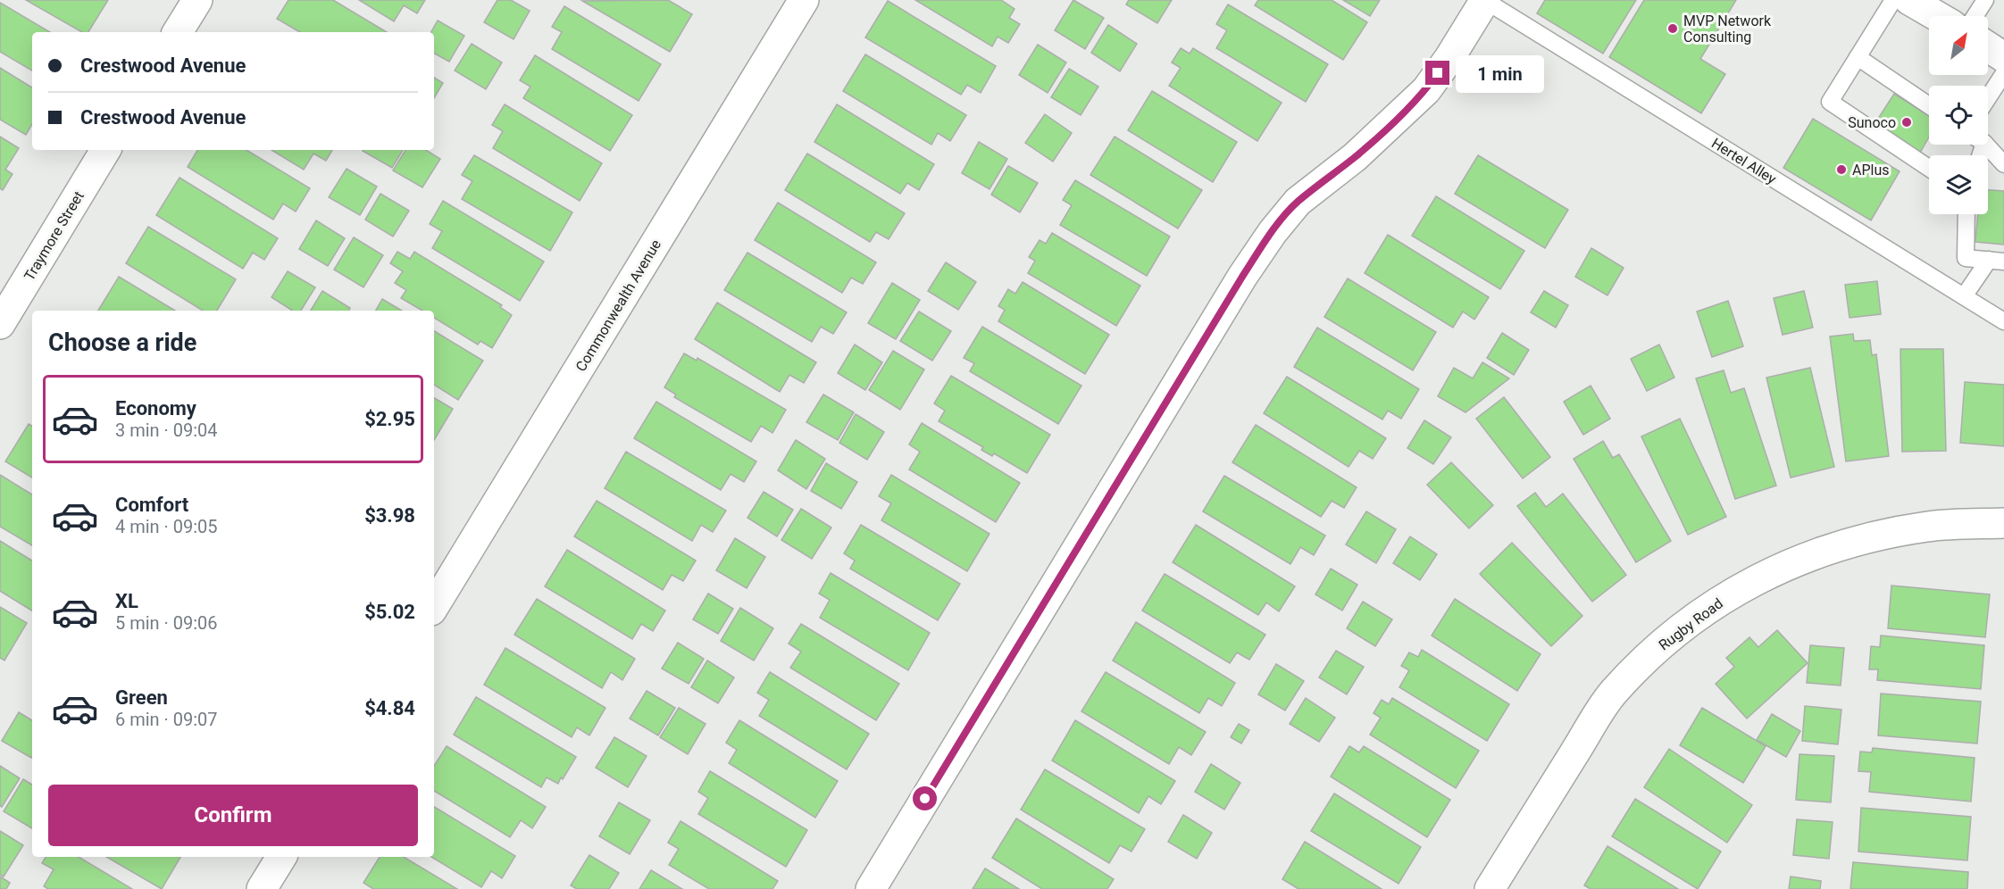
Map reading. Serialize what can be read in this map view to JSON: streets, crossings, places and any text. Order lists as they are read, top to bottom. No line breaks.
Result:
{"streets":{"street":["Traymore Street","Commonwealth Avenue","Rugby Road"],"lane":["Hertel Alley"]},"places":["MVP Network Consulting","Sunoco","APlus"],"north":"top right","page":{"banner":["Crestwood Avenue","Crestwood Avenue"],"bubble":"1 min","heading":"Choose a ride","list":[{"name":"Economy","note":"3 min · 09:04","value":"$2.95"},{"name":"Comfort","note":"4 min · 09:05","value":"$3.98"},{"name":"XL","note":"5 min · 09:06","value":"$5.02"},{"name":"Green","note":"6 min · 09:07","value":"$4.84"}],"buttons":"Confirm"}}
